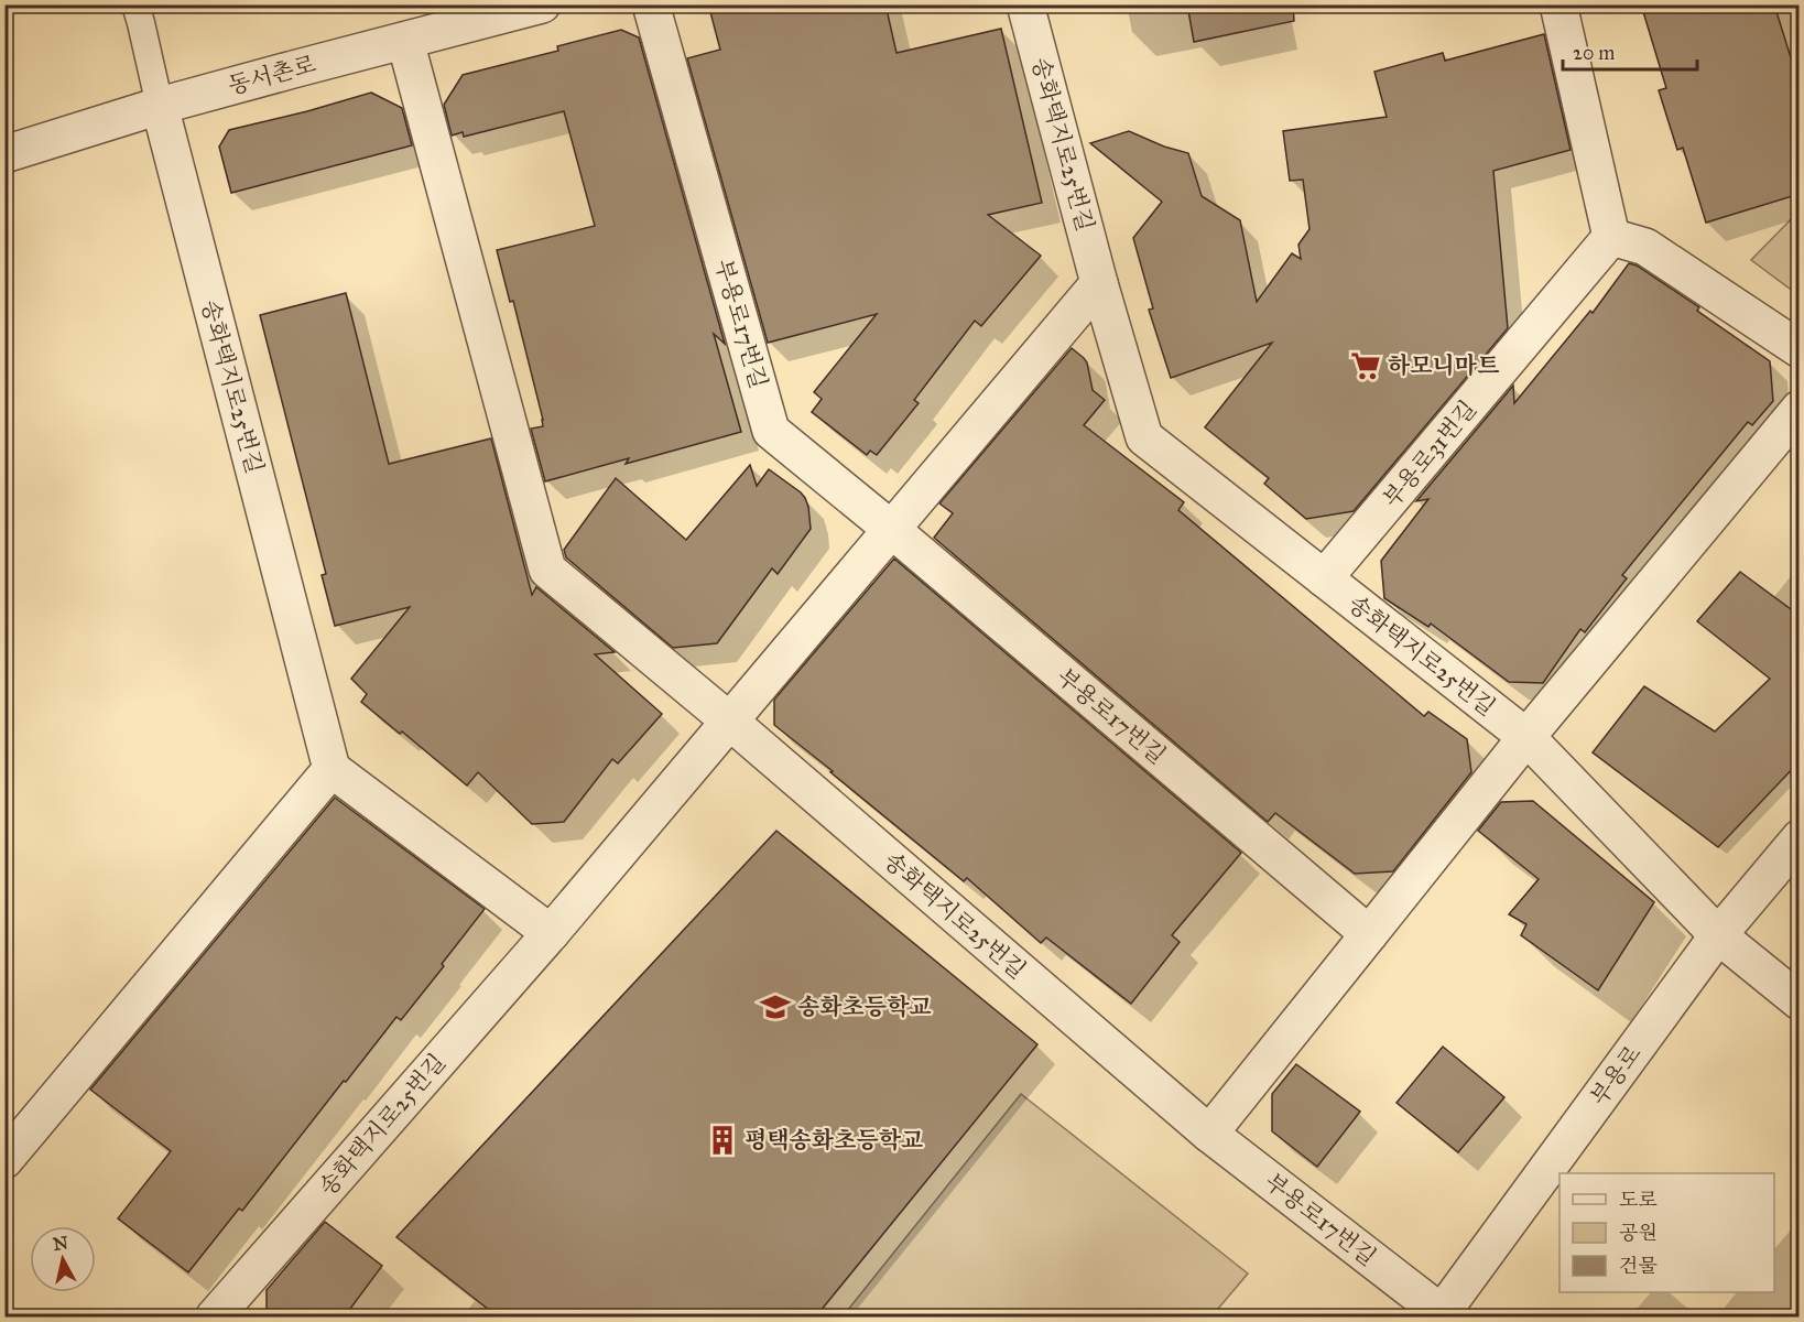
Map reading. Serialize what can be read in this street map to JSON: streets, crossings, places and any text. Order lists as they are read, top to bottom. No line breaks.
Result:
{"streets":{"street":["동서촌로","송화택지로25번길","부용로17번길","부용로31번길","부용로"]},"crossings":[["동서촌로","송화택지로25번길"],["송화택지로25번길","부용로17번길"],["송화택지로25번길","부용로31번길"],["송화택지로25번길","부용로"],["부용로17번길","부용로"]],"places":{"supermarket":["하모니마트"],"school or university":["송화초등학교"],"building":["평택송화초등학교"]},"legend":["도로","공원","건물"],"scale_bar":"20 m","north":"top"}
